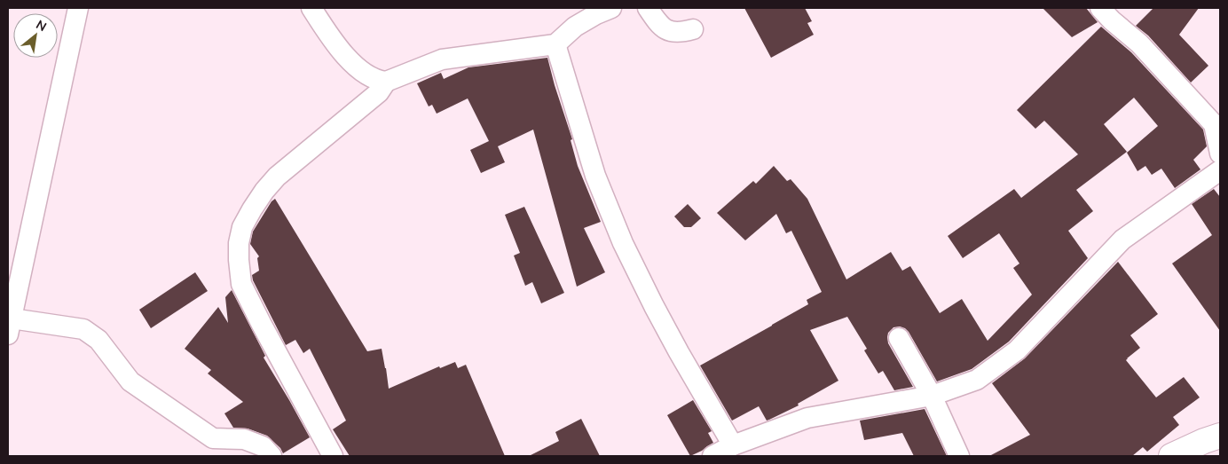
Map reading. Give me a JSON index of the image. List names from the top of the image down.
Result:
{
  "north": "top right"
}
